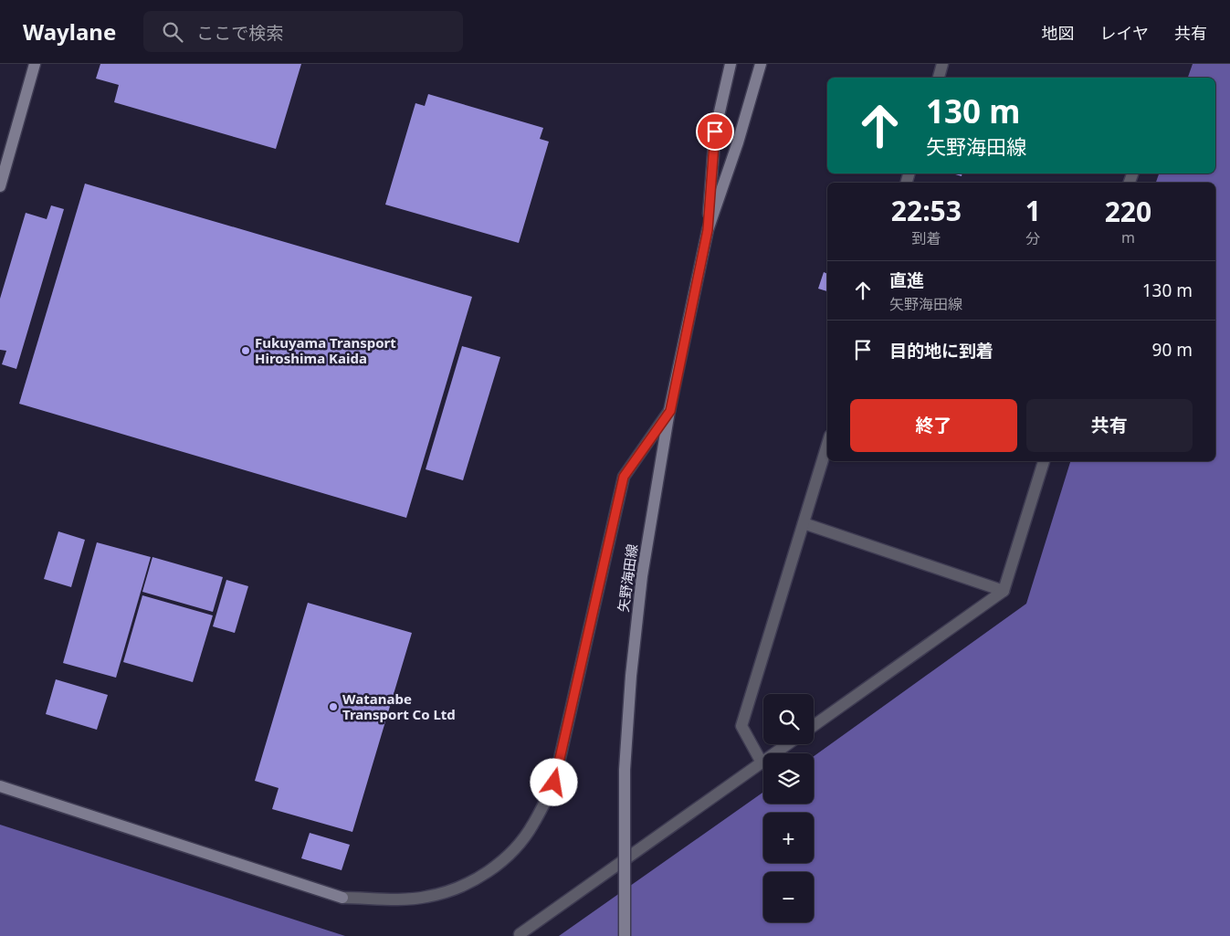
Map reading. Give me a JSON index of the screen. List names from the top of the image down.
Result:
{
  "streets": {
    "main road": ["矢野海田線"]
  },
  "places": ["Fukuyama Transport Hiroshima Kaida", "Watanabe Transport Co Ltd"],
  "page": {
    "header": "Waylane",
    "search": "ここで検索",
    "nav": ["地図", "レイヤ", "共有"],
    "turn": ["130 m", "矢野海田線"],
    "eta": [
      "22:53",
      "到着",
      "1",
      "分",
      "220",
      "m"
    ],
    "list": [
      {
        "name": "直進",
        "note": "矢野海田線",
        "value": "130 m"
      },
      {
        "name": "目的地に到着",
        "value": "90 m"
      }
    ],
    "buttons": ["終了", "共有"],
    "map_buttons": ["+", "−"]
  }
}
